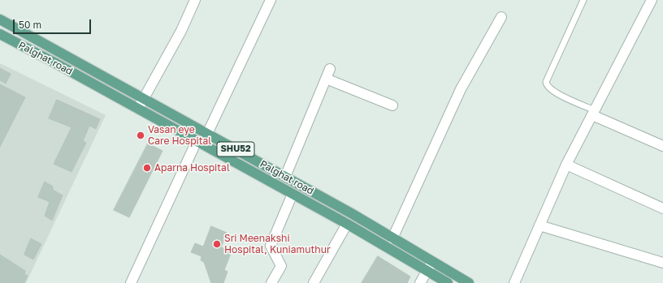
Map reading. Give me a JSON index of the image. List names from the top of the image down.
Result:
{
  "streets": {
    "main road": ["Palghat road", "SHU52"]
  },
  "places": ["Vasan eye Care Hospital", "Aparna Hospital", "Sri Meenakshi Hospital, Kuniamuthur"],
  "scale_bar": "50 m"
}
